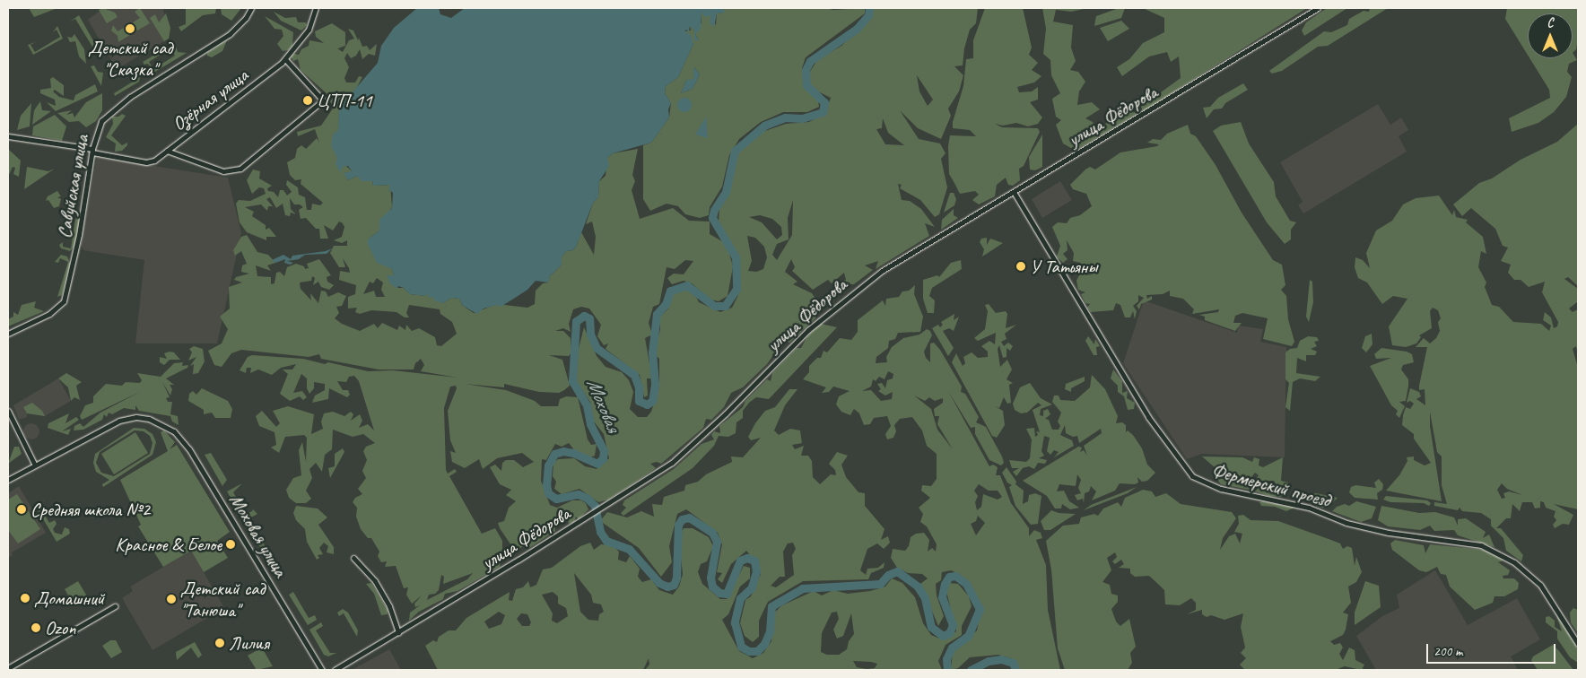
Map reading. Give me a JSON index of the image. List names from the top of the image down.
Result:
{
  "streets": {
    "street": [
      "Озёрная улица",
      "улица Фёдорова",
      "Савуйская улица",
      "Фермерский проезд",
      "Моховая улица"
    ]
  },
  "crossings": [
    ["Озёрная улица", "Савуйская улица"],
    ["улица Фёдорова", "Фермерский проезд"]
  ],
  "water": ["Моховая"],
  "places": [
    "Детский сад \"Сказка\"",
    "ЦТП-11",
    "У Татьяны",
    "Средняя школа №2",
    "Красное & Белое",
    "Домашний",
    "Детский сад \"Танюша\"",
    "Ozon",
    "Лилия"
  ],
  "scale_bar": "200 m",
  "north": "top"
}
